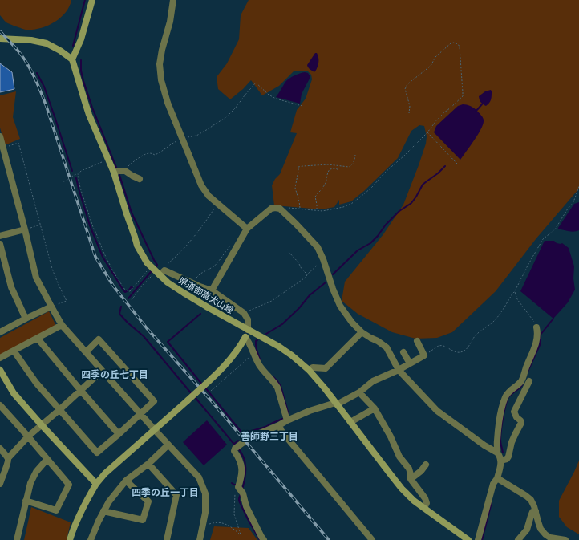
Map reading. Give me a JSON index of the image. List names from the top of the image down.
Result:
{
  "streets": {
    "main road": ["県道御嵩犬山線"]
  },
  "districts": ["四季の丘七丁目", "善師野三丁目", "四季の丘一丁目"]
}
